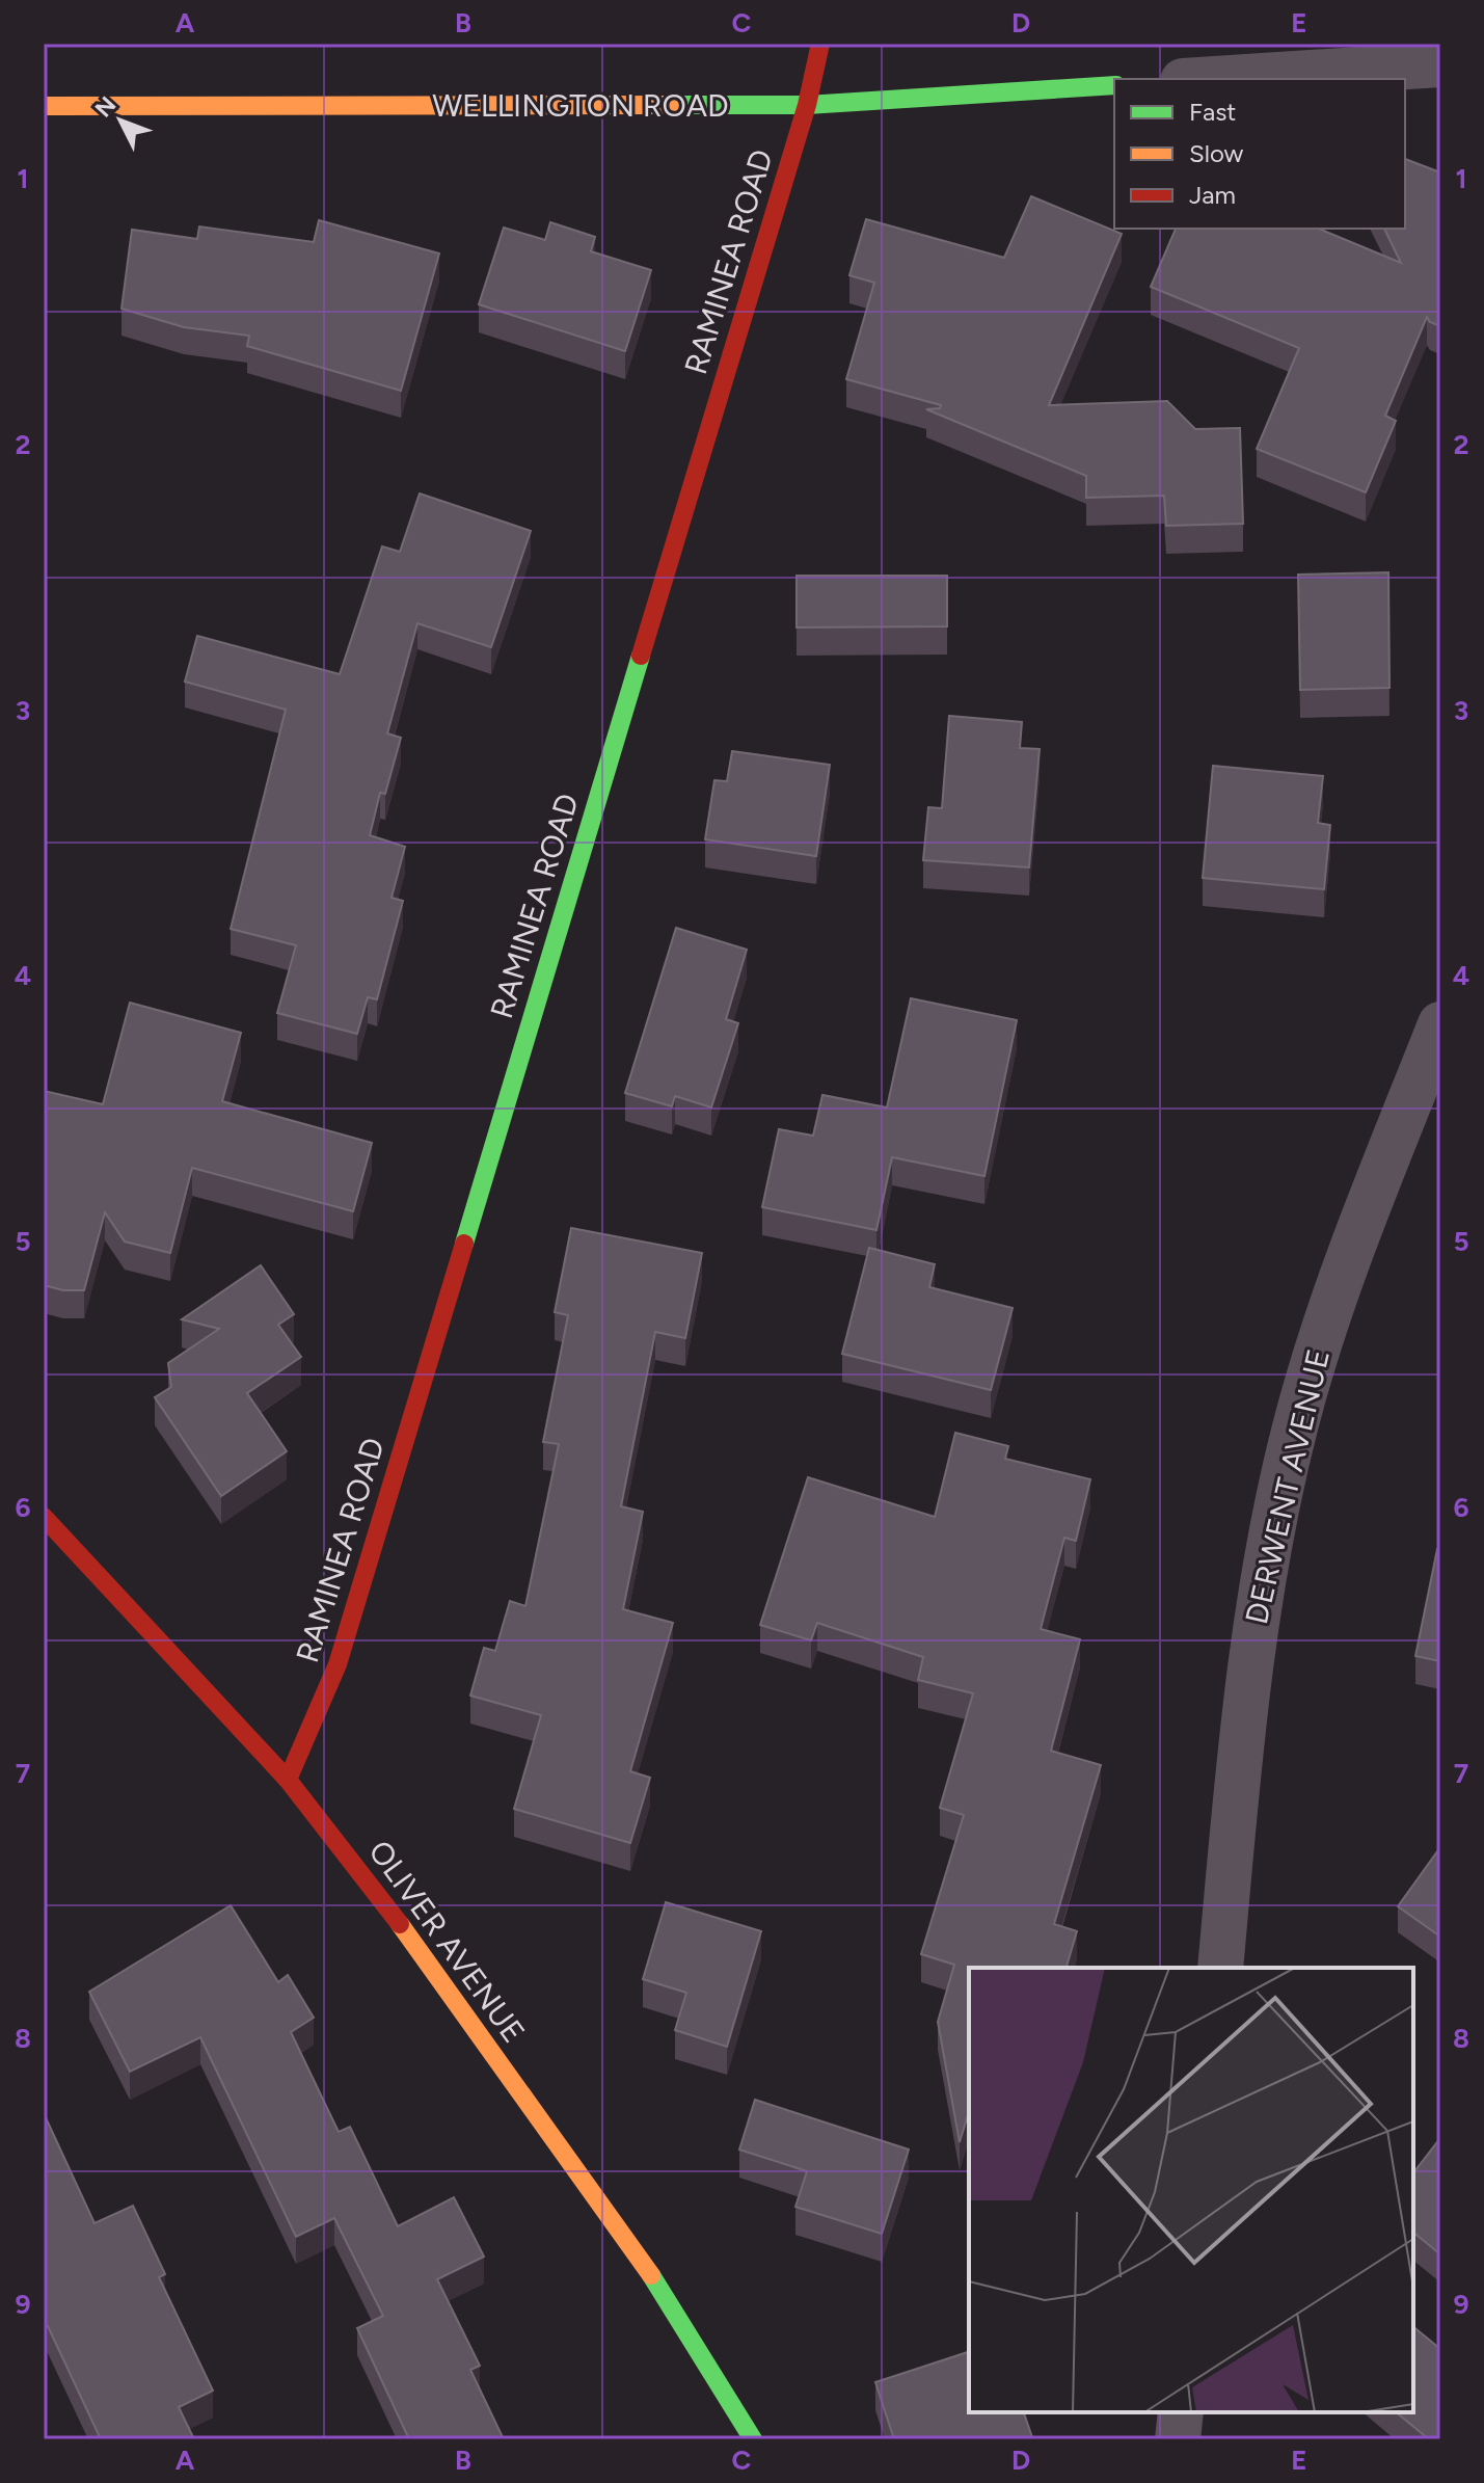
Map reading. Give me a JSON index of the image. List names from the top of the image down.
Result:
{
  "streets": {
    "street": [
      "WELLINGTON ROAD",
      "RAMINEA ROAD",
      "DERWENT AVENUE",
      "OLIVER AVENUE"
    ]
  },
  "crossings": [
    ["WELLINGTON ROAD", "RAMINEA ROAD"],
    ["RAMINEA ROAD", "OLIVER AVENUE"]
  ],
  "legend": ["Fast", "Slow", "Jam"],
  "north": "top left",
  "grid": {
    "columns": [
      "A",
      "B",
      "C",
      "D",
      "E"
    ],
    "rows": [
      "1",
      "2",
      "3",
      "4",
      "5",
      "6",
      "7",
      "8",
      "9"
    ]
  }
}
